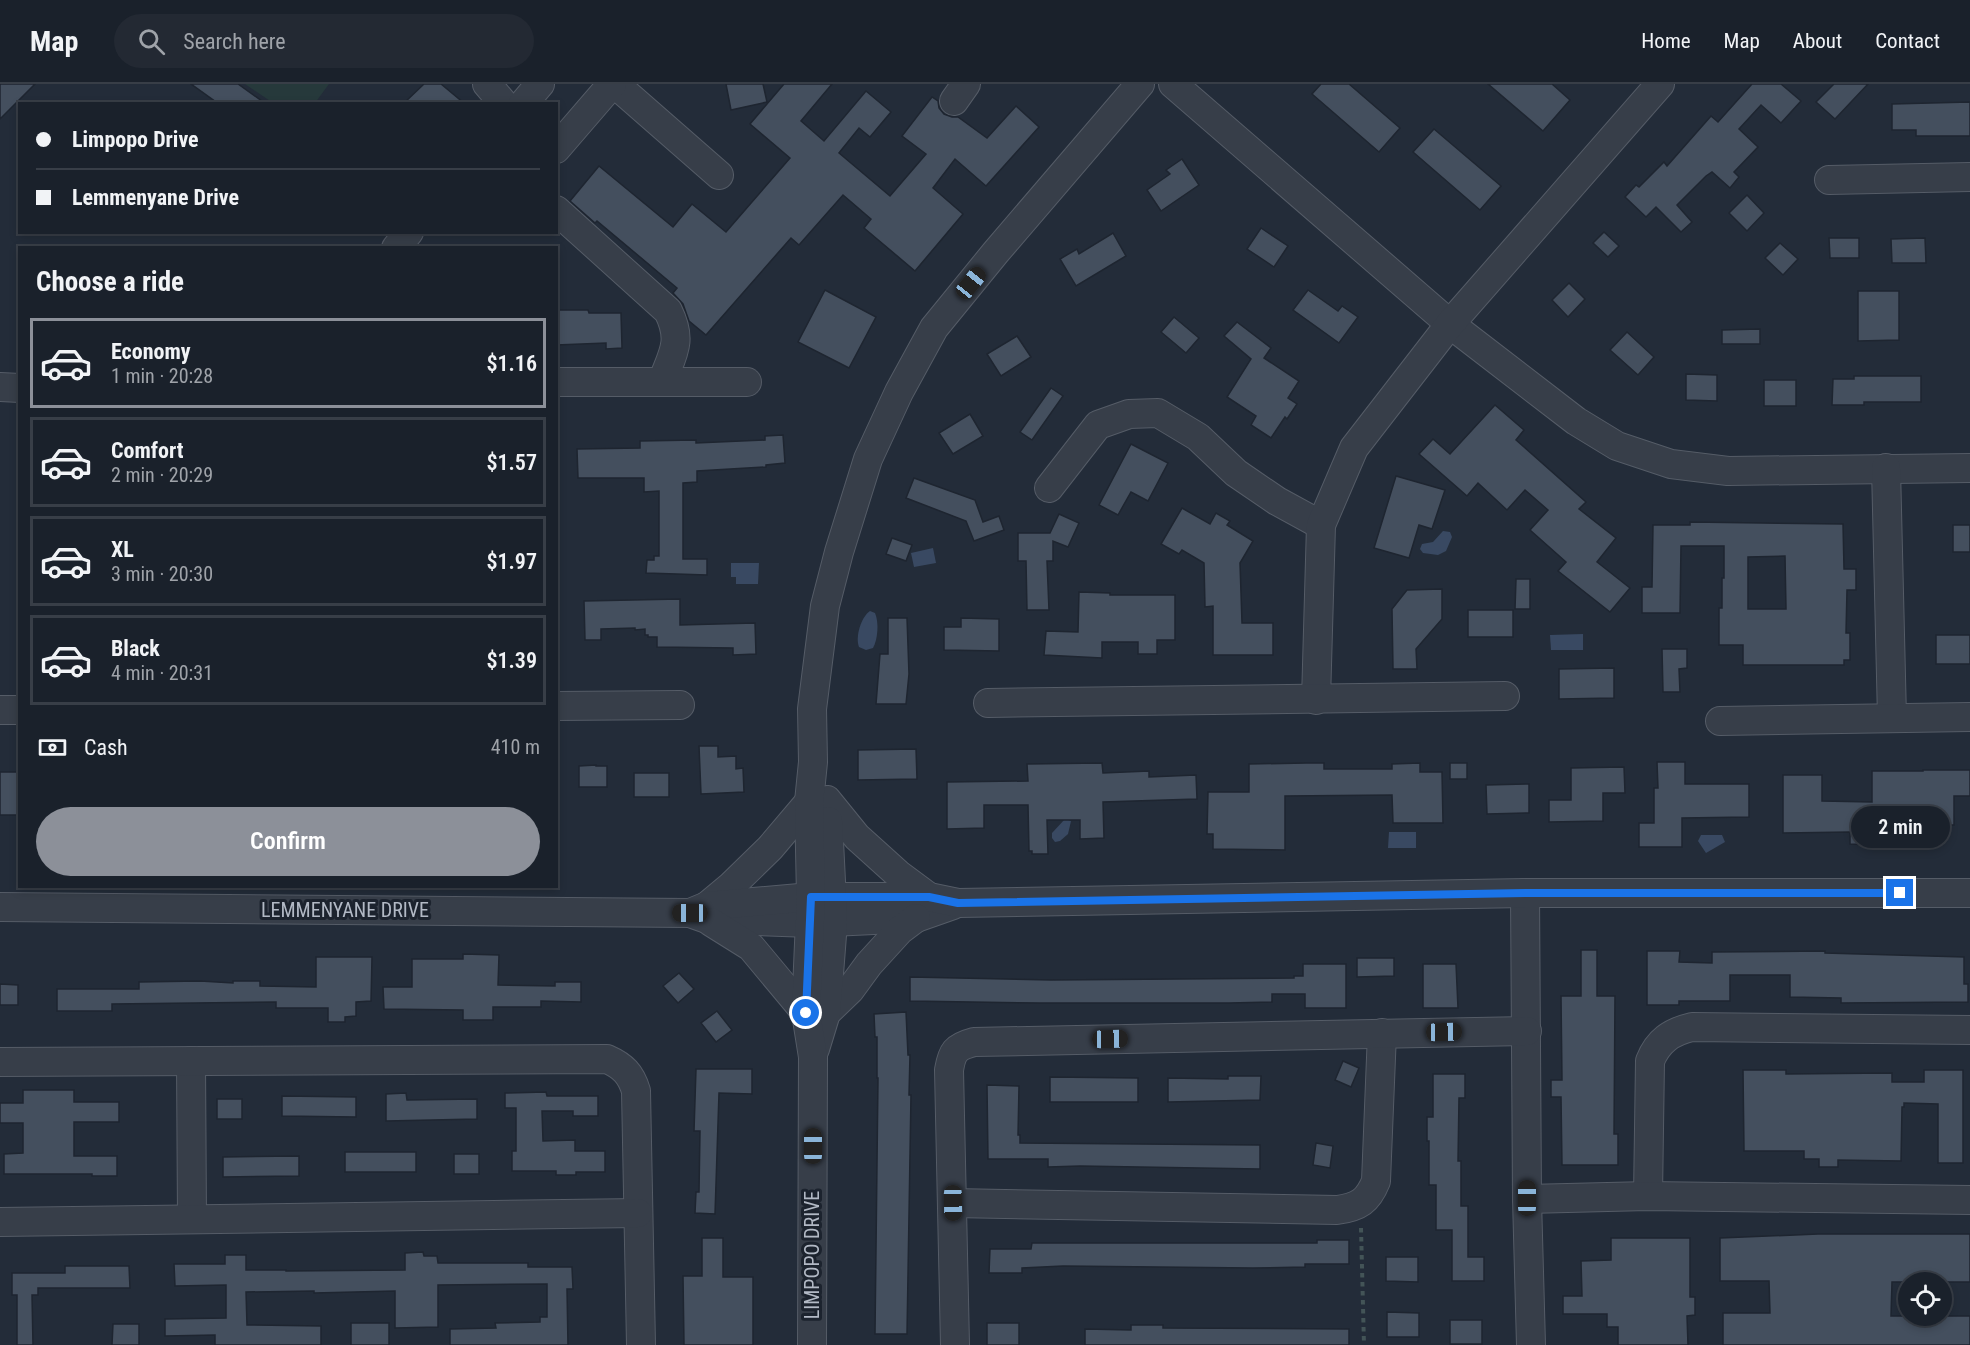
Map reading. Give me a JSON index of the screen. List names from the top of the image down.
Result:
{
  "streets": {
    "street": ["LEMMENYANE DRIVE", "LIMPOPO DRIVE"]
  },
  "crossings": [
    ["LEMMENYANE DRIVE", "LIMPOPO DRIVE"]
  ],
  "page": {
    "header": "Map",
    "search": "Search here",
    "nav": [
      "Home",
      "Map",
      "About",
      "Contact"
    ],
    "banner": ["Limpopo Drive", "Lemmenyane Drive"],
    "heading": "Choose a ride",
    "list": [
      {
        "name": "Economy",
        "note": "1 min · 20:28",
        "value": "$1.16"
      },
      {
        "name": "Comfort",
        "note": "2 min · 20:29",
        "value": "$1.57"
      },
      {
        "name": "XL",
        "note": "3 min · 20:30",
        "value": "$1.97"
      },
      {
        "name": "Black",
        "note": "4 min · 20:31",
        "value": "$1.39"
      }
    ],
    "pay": ["Cash", "410 m"],
    "buttons": "Confirm",
    "bubble": "2 min"
  }
}
